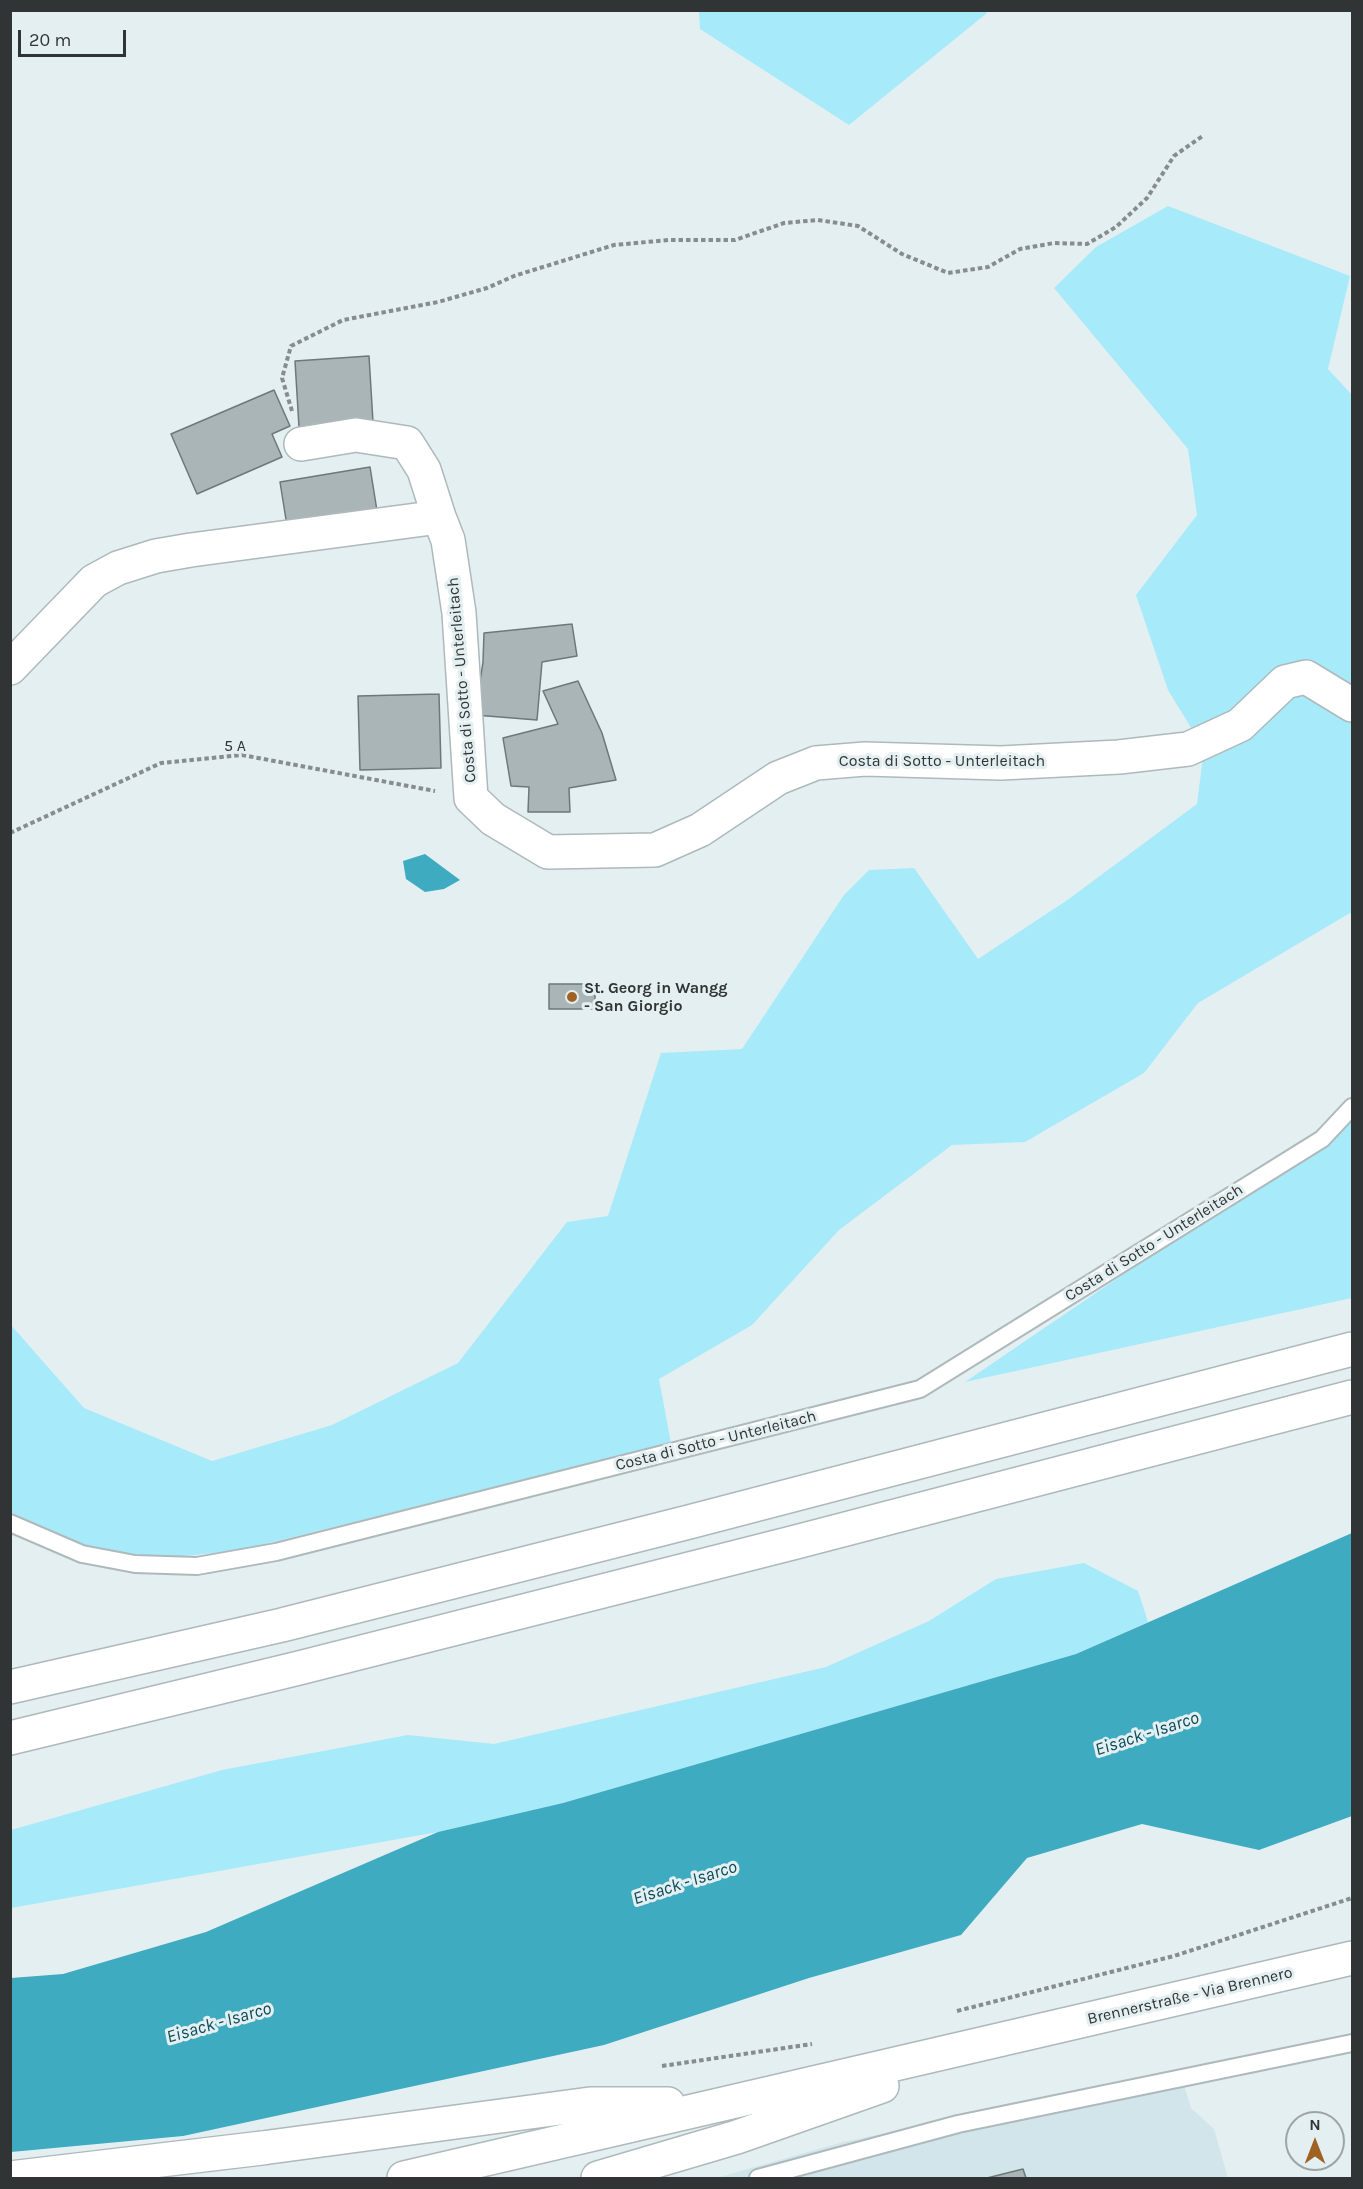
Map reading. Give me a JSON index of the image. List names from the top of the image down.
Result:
{
  "streets": {
    "main road": ["Costa di Sotto - Unterleitach", "Brennerstraße - Via Brennero"],
    "path": ["5 A"]
  },
  "crossings": [
    ["Costa di Sotto - Unterleitach", "5 A"]
  ],
  "water": ["Eisack - Isarco"],
  "places": ["St. Georg in Wangg - San Giorgio"],
  "scale_bar": "20 m",
  "north": "top"
}
